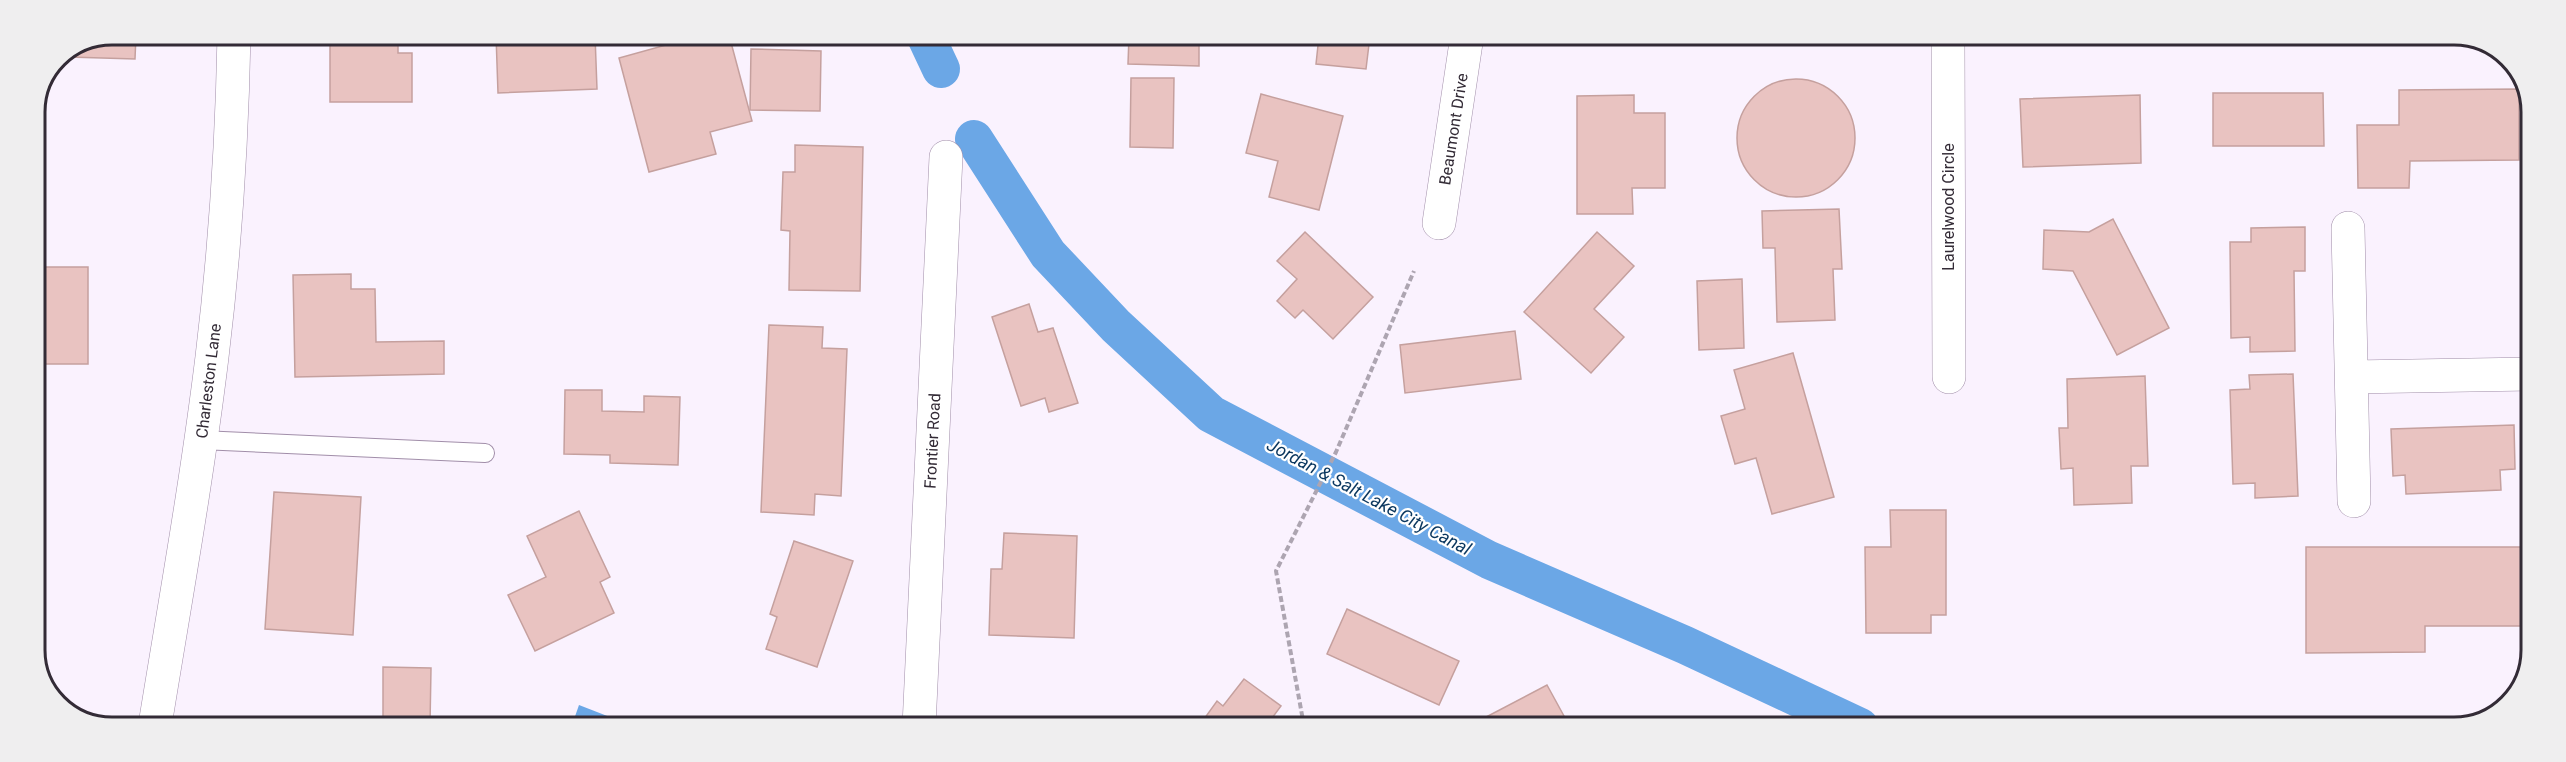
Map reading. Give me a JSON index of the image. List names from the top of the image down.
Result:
{
  "streets": {
    "street": [
      "Beaumont Drive",
      "Laurelwood Circle",
      "Charleston Lane",
      "Frontier Road"
    ]
  },
  "water": ["Jordan & Salt Lake City Canal"]
}
